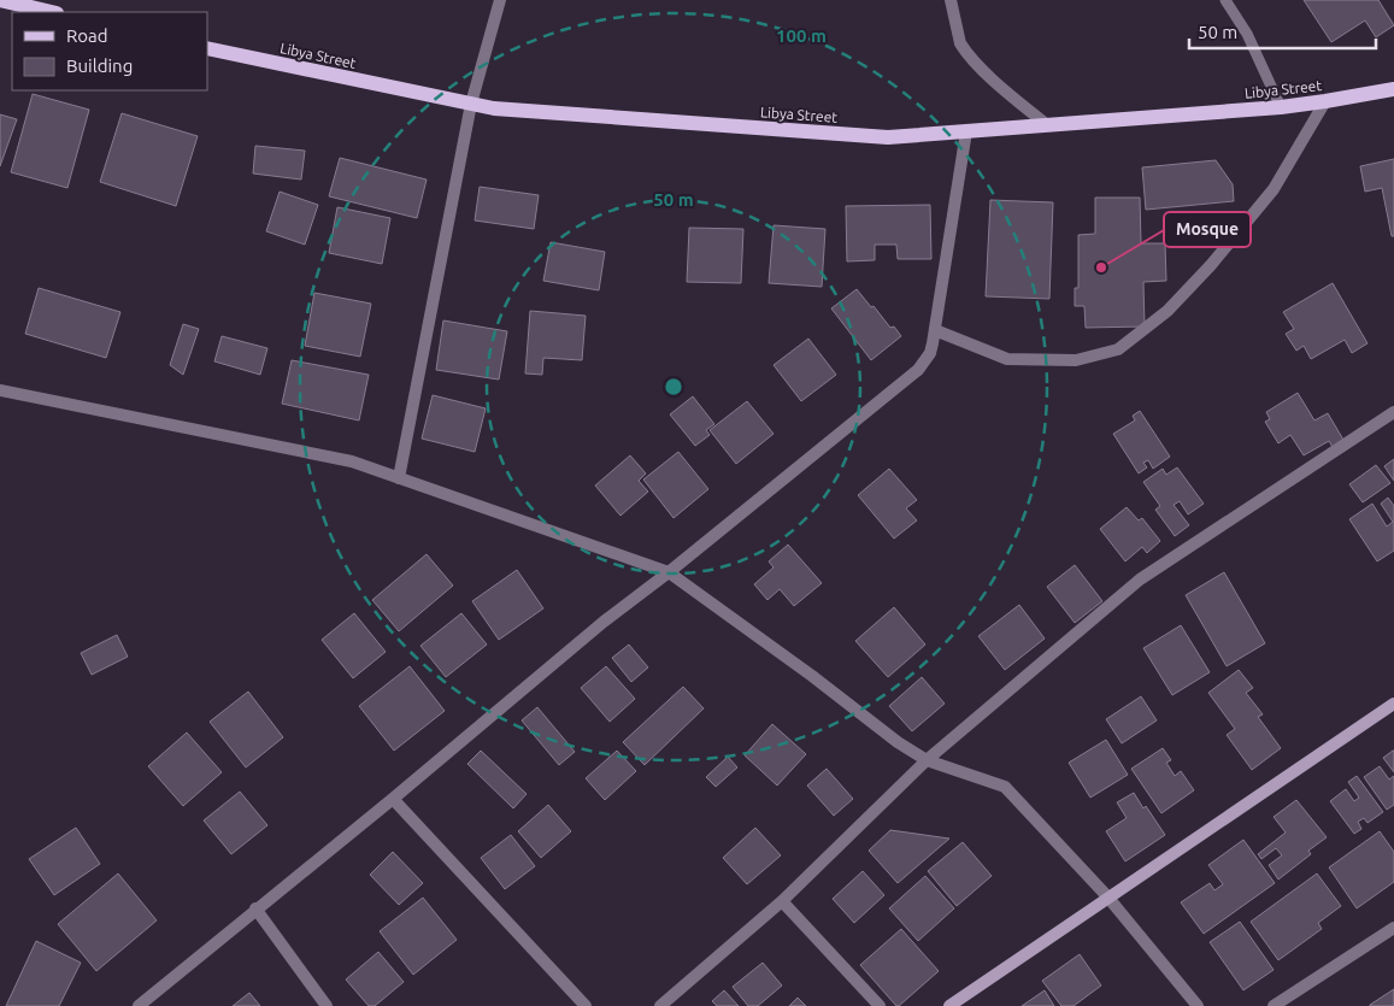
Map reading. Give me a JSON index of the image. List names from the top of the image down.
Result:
{
  "streets": {
    "main road": ["Libya Street"]
  },
  "places": ["Mosque"],
  "legend": ["Road", "Building"],
  "scale_bar": "50 m",
  "rings": ["100 m", "50 m"]
}
